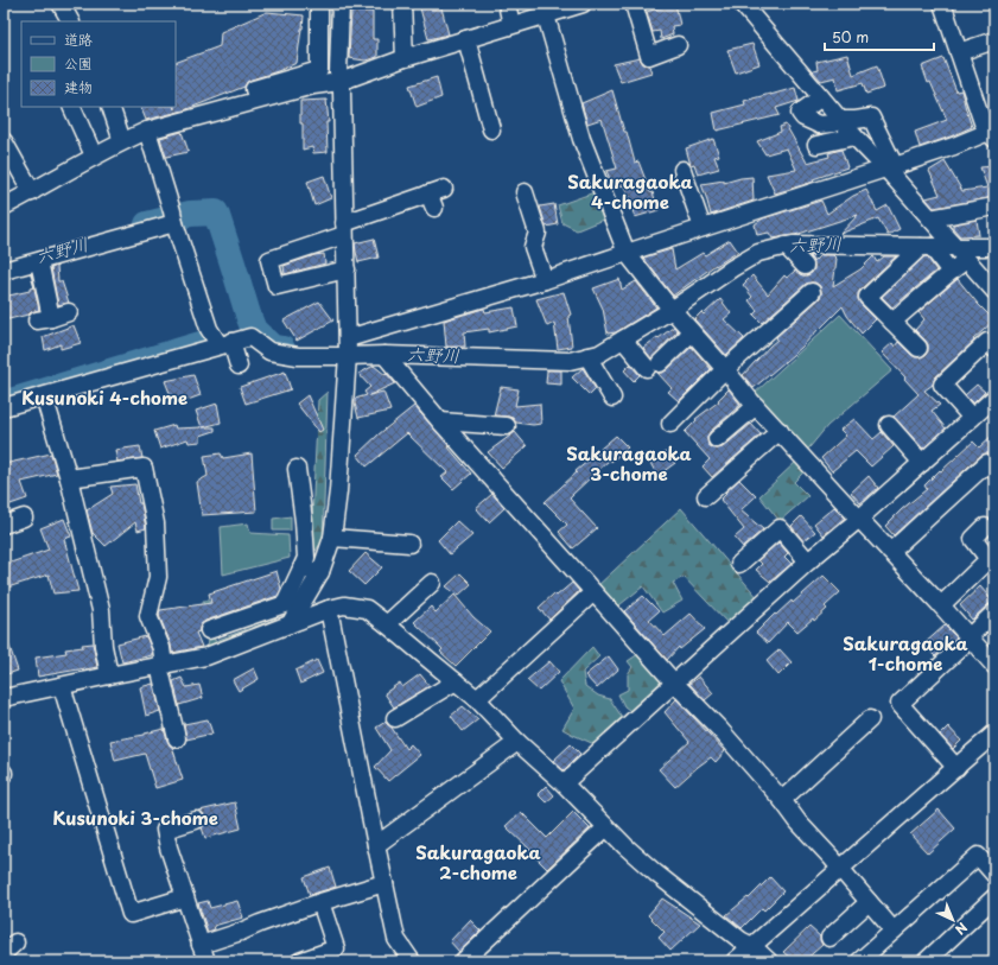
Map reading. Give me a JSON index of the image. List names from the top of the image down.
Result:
{
  "districts": [
    "Sakuragaoka 4-chome",
    "Kusunoki 4-chome",
    "Sakuragaoka 3-chome",
    "Sakuragaoka 1-chome",
    "Kusunoki 3-chome",
    "Sakuragaoka 2-chome"
  ],
  "water": ["六野川"],
  "legend": ["道路", "公園", "建物"],
  "scale_bar": "50 m",
  "north": "bottom right"
}
